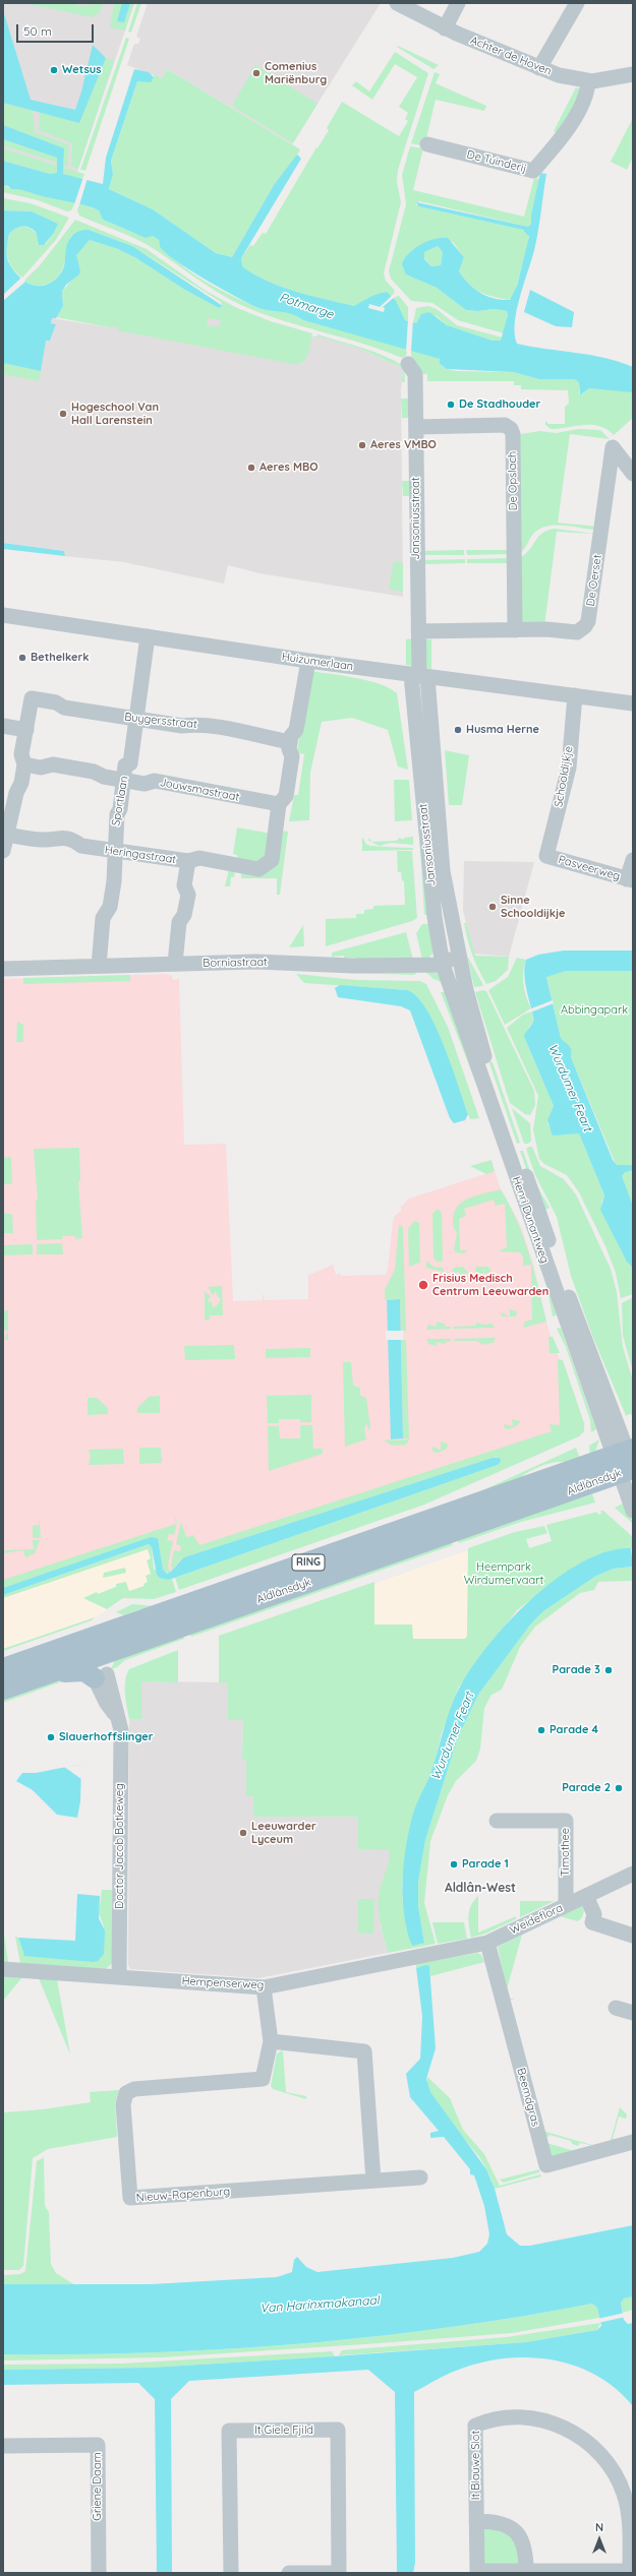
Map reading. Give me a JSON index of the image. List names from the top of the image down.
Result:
{
  "streets": {
    "main road": ["Aldlânsdyk", "RING"],
    "street": [
      "Achter de Hoven",
      "De Tuinderij",
      "De Opslach",
      "Jansoniusstraat",
      "De Oerset",
      "Huizumerlaan",
      "Buygersstraat",
      "Schooldijkje",
      "Jouwsmastraat",
      "Sportlaan",
      "Heringastraat",
      "Pasveerweg",
      "Borniastraat",
      "Henri Dunantweg",
      "Doctor Jacob Botkeweg",
      "Timothee",
      "Weideflora",
      "Hempenserweg",
      "Beemdgras",
      "Nieuw-Rapenburg",
      "It Giele Fjild",
      "It Blauwe Slot",
      "Griene Daam"
    ]
  },
  "crossings": [
    ["Achter de Hoven", "De Tuinderij"],
    ["De Opslach", "Jansoniusstraat"],
    ["De Opslach", "De Oerset"],
    ["Jansoniusstraat", "Huizumerlaan"],
    ["Jansoniusstraat", "Borniastraat"],
    ["Jansoniusstraat", "Henri Dunantweg"],
    ["Huizumerlaan", "Schooldijkje"],
    ["Huizumerlaan", "Sportlaan"],
    ["Buygersstraat", "Sportlaan"],
    ["Schooldijkje", "Pasveerweg"],
    ["Jouwsmastraat", "Sportlaan"],
    ["Jouwsmastraat", "Heringastraat"],
    ["Sportlaan", "Heringastraat"],
    ["Sportlaan", "Borniastraat"],
    ["Borniastraat", "Henri Dunantweg"],
    ["Henri Dunantweg", "Aldlânsdyk"],
    ["Doctor Jacob Botkeweg", "Hempenserweg"],
    ["Timothee", "Weideflora"],
    ["Weideflora", "Hempenserweg"],
    ["Weideflora", "Beemdgras"],
    ["Hempenserweg", "Beemdgras"],
    ["Hempenserweg", "Nieuw-Rapenburg"]
  ],
  "districts": ["Aldlân-West"],
  "water": ["Potmarge", "Wurdumer Feart", "Van Harinxmakanaal"],
  "parks": ["Abbingapark", "Heempark Wirdumervaart"],
  "places": [
    "Wetsus",
    "Comenius Mariënburg",
    "De Stadhouder",
    "Hogeschool Van Hall Larenstein",
    "Aeres VMBO",
    "Aeres MBO",
    "Bethelkerk",
    "Husma Herne",
    "Sinne Schooldijkje",
    "Frisius Medisch Centrum Leeuwarden",
    "Parade 3",
    "Parade 4",
    "Slauerhoffslinger",
    "Parade 2",
    "Leeuwarder Lyceum",
    "Parade 1"
  ],
  "scale_bar": "50 m",
  "north": "top"
}
